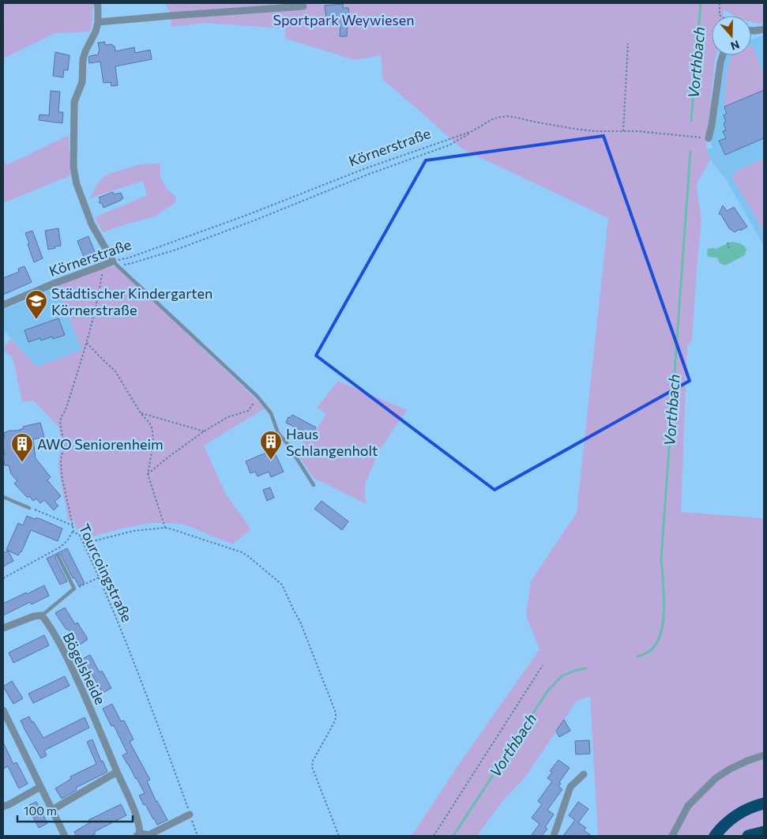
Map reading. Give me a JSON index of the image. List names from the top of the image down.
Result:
{
  "streets": {
    "street": ["Körnerstraße", "Bögelsheide"],
    "path": ["Tourcoingstraße"]
  },
  "crossings": [
    ["Körnerstraße", "Tourcoingstraße"],
    ["Tourcoingstraße", "Bögelsheide"]
  ],
  "water": ["Vorthbach"],
  "parks": ["Sportpark Weywiesen"],
  "places": {
    "school or university": ["Städtischer Kindergarten Körnerstraße"],
    "building": ["Haus Schlangenholt", "AWO Seniorenheim"]
  },
  "scale_bar": "100 m",
  "north": "bottom"
}
